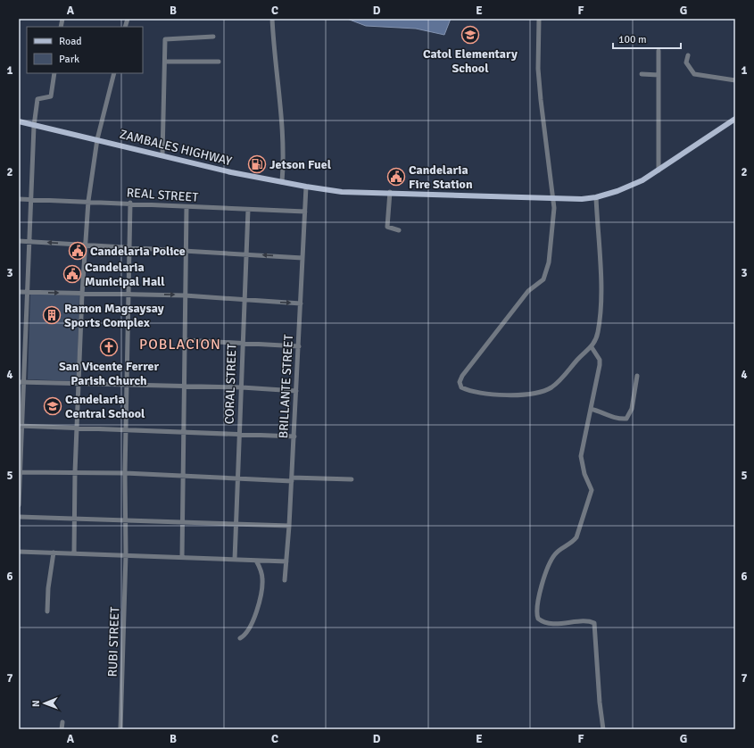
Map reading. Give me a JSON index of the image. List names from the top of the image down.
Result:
{
  "streets": {
    "main road": ["ZAMBALES HIGHWAY"],
    "street": [
      "REAL STREET",
      "CORAL STREET",
      "BRILLANTE STREET",
      "RUBI STREET"
    ]
  },
  "crossings": [
    ["ZAMBALES HIGHWAY", "BRILLANTE STREET"],
    ["REAL STREET", "CORAL STREET"],
    ["REAL STREET", "BRILLANTE STREET"],
    ["REAL STREET", "RUBI STREET"]
  ],
  "districts": ["POBLACION"],
  "places": {
    "school or university": ["Catol Elementary School", "Candelaria Central School"],
    "fuel station": ["Jetson Fuel"],
    "public building": ["Candelaria Fire Station", "Candelaria Police", "Candelaria Municipal Hall"],
    "building": ["Ramon Magsaysay Sports Complex"],
    "church": ["San Vicente Ferrer Parish Church"]
  },
  "legend": ["Road", "Park"],
  "scale_bar": "100 m",
  "north": "left",
  "grid": {
    "columns": [
      "A",
      "B",
      "C",
      "D",
      "E",
      "F",
      "G"
    ],
    "rows": [
      "1",
      "2",
      "3",
      "4",
      "5",
      "6",
      "7"
    ]
  }
}
